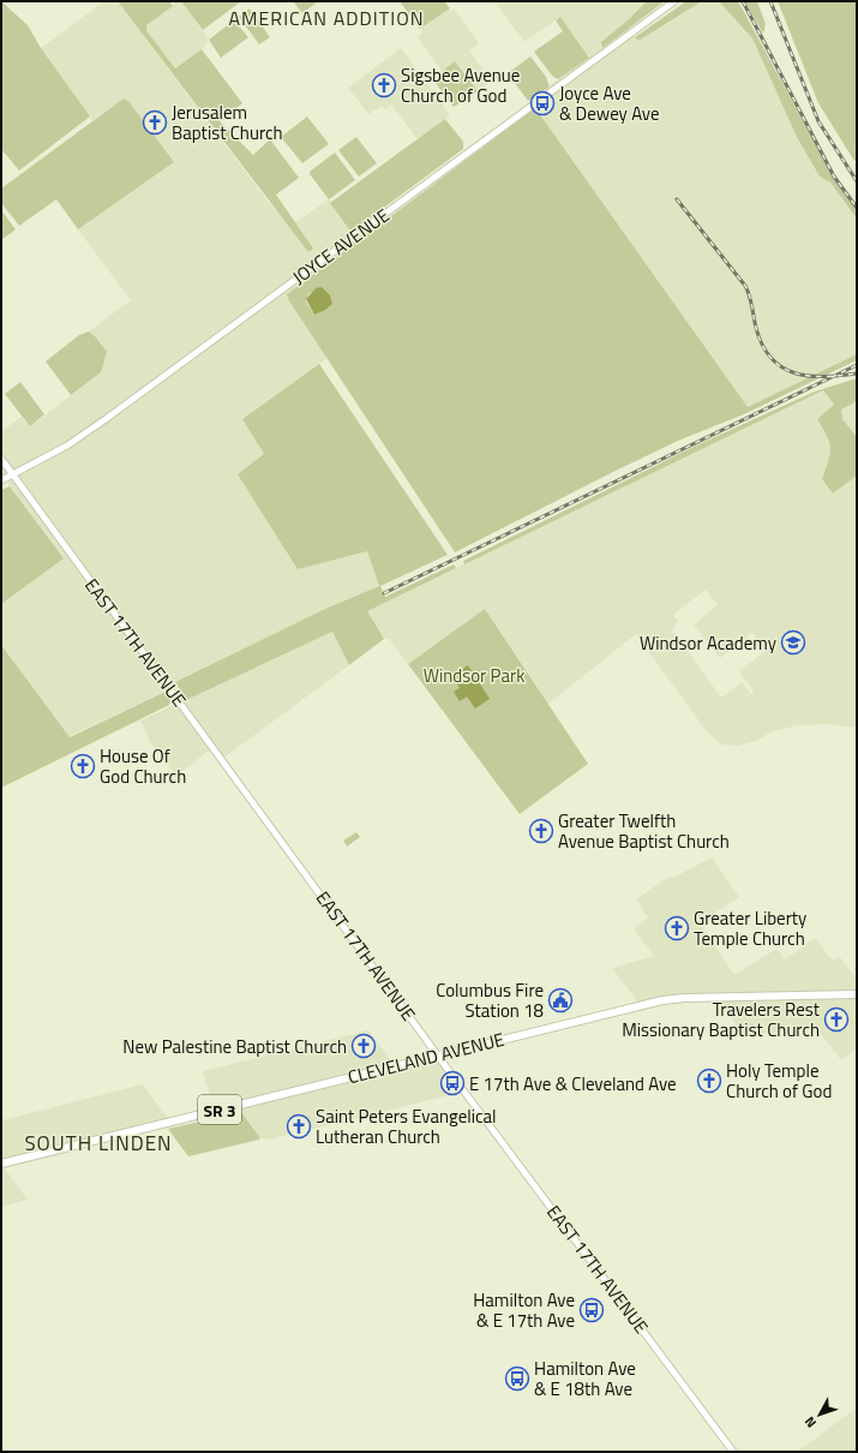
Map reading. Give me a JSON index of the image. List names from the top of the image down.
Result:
{
  "streets": {
    "main road": ["CLEVELAND AVENUE", "SR 3"],
    "street": ["JOYCE AVENUE", "EAST 17TH AVENUE"]
  },
  "crossings": [
    ["JOYCE AVENUE", "EAST 17TH AVENUE"],
    ["EAST 17TH AVENUE", "CLEVELAND AVENUE"]
  ],
  "districts": ["AMERICAN ADDITION", "SOUTH LINDEN"],
  "parks": ["Windsor Park"],
  "places": {
    "church": [
      "Sigsbee Avenue Church of God",
      "Jerusalem Baptist Church",
      "House Of God Church",
      "Greater Twelfth Avenue Baptist Church",
      "Greater Liberty Temple Church",
      "Travelers Rest Missionary Baptist Church",
      "New Palestine Baptist Church",
      "Holy Temple Church of God",
      "Saint Peters Evangelical Lutheran Church"
    ],
    "bus stop": [
      "Joyce Ave & Dewey Ave",
      "E 17th Ave & Cleveland Ave",
      "Hamilton Ave & E 17th Ave",
      "Hamilton Ave & E 18th Ave"
    ],
    "school or university": ["Windsor Academy"],
    "public building": ["Columbus Fire Station 18"]
  },
  "north": "bottom left"
}
